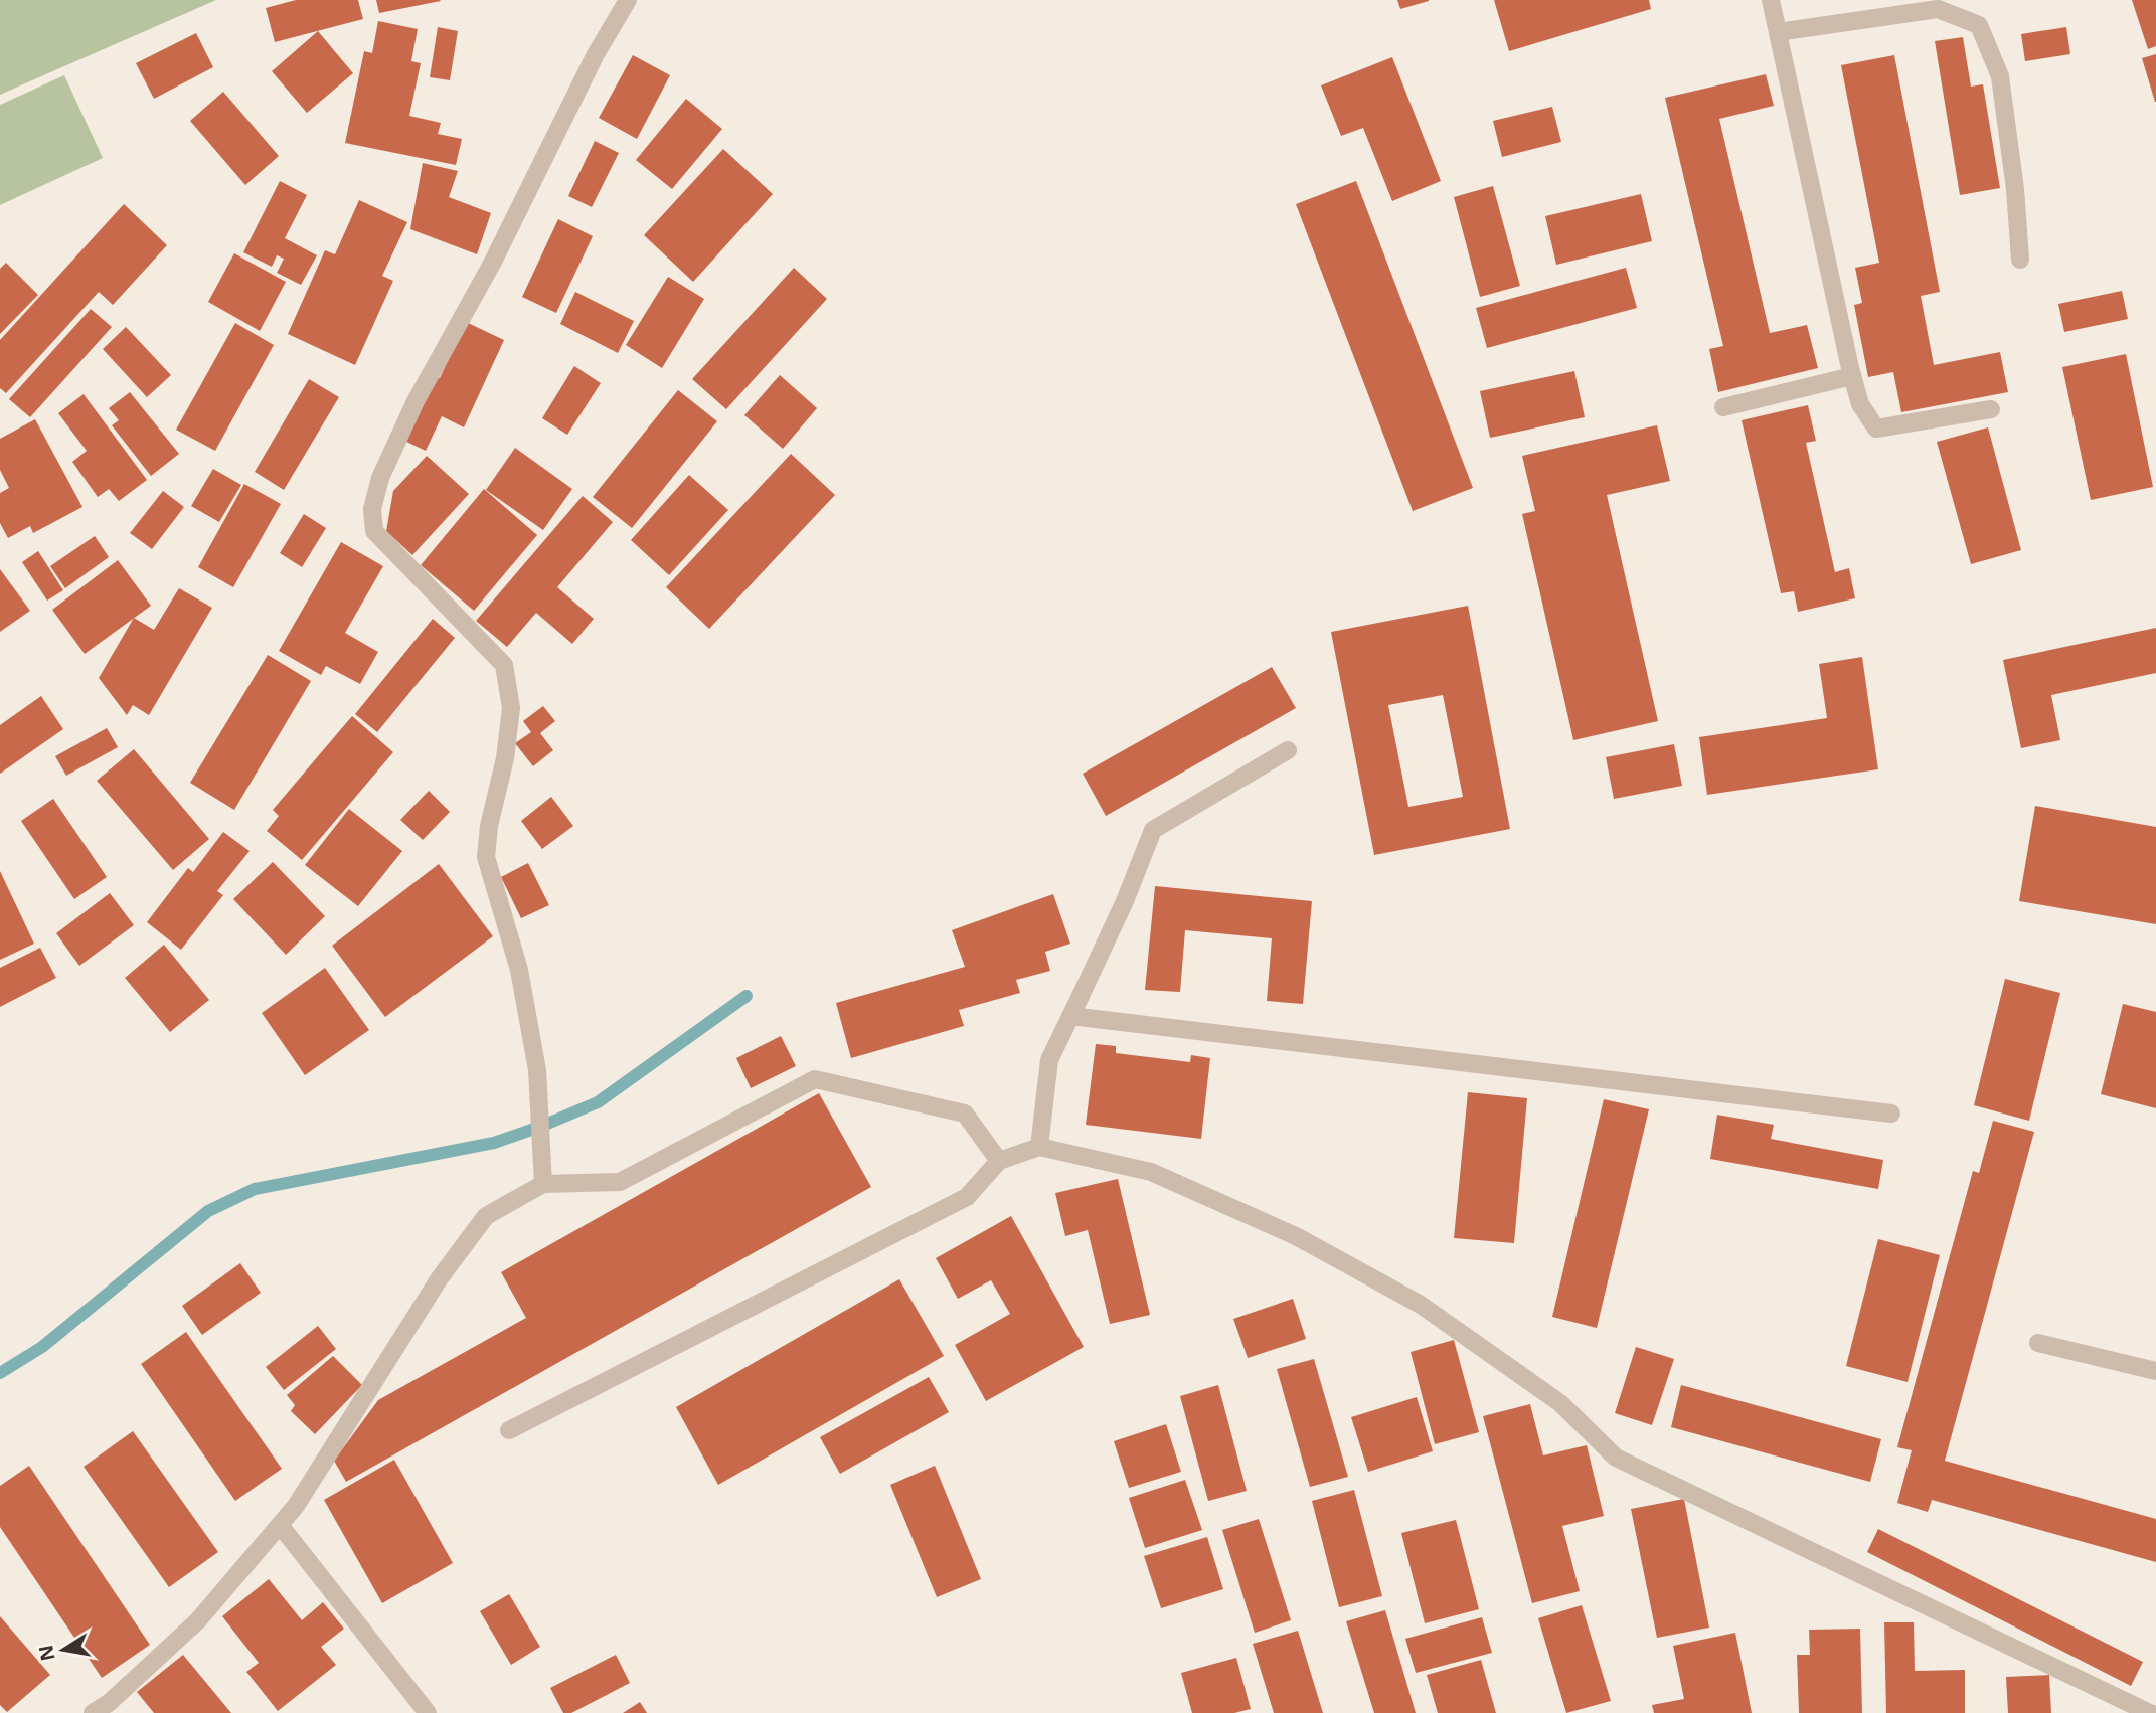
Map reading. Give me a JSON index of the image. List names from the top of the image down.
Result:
{
  "north": "left"
}
